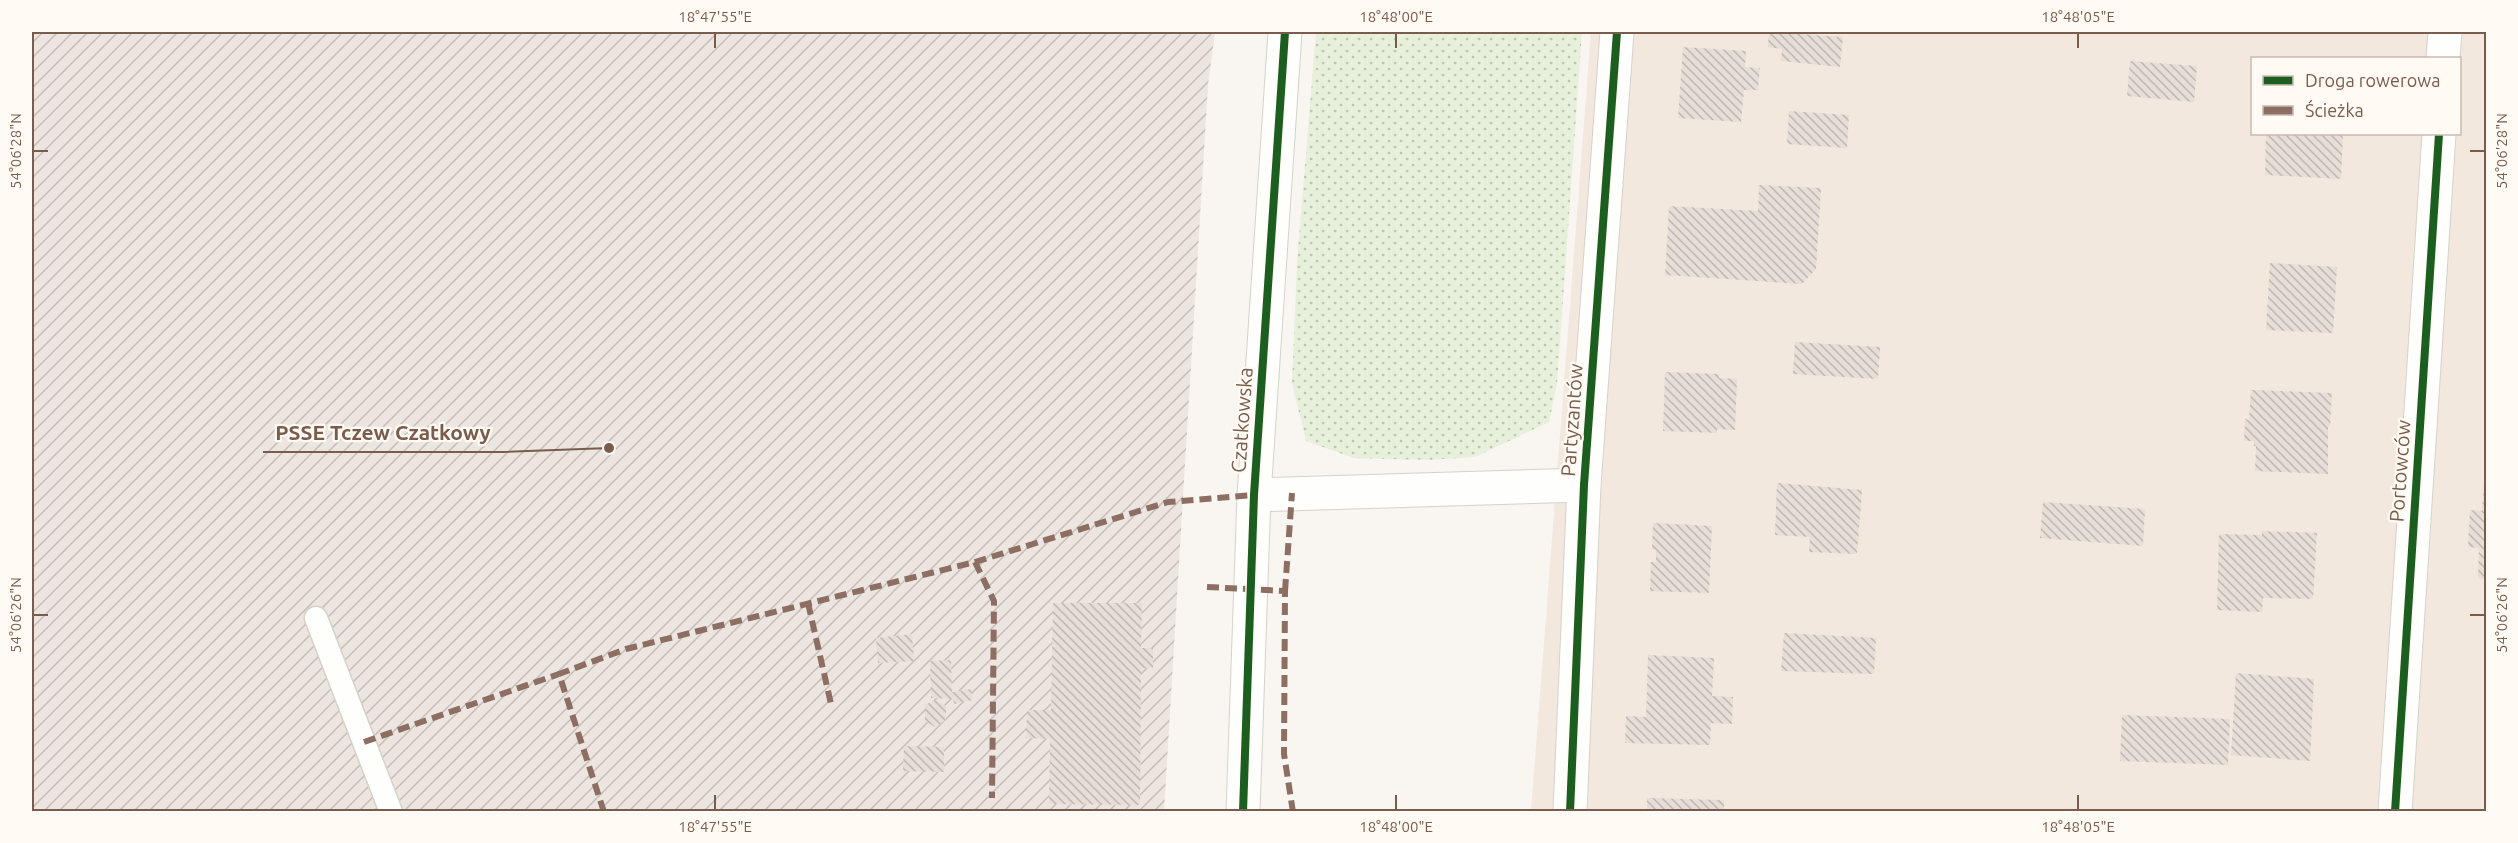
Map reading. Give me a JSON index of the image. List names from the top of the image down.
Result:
{
  "streets": {
    "street": ["Czatkowska", "Partyzantów", "Portowców"]
  },
  "crossings": [
    ["Czatkowska", "Partyzantów"]
  ],
  "places": ["PSSE Tczew Czatkowy"],
  "legend": ["Droga rowerowa", "Ścieżka"],
  "coordinates": [
    "18°47'55\"E",
    "18°48'00\"E",
    "18°48'05\"E",
    "54°06'28\"N",
    "54°06'26\"N"
  ]
}
